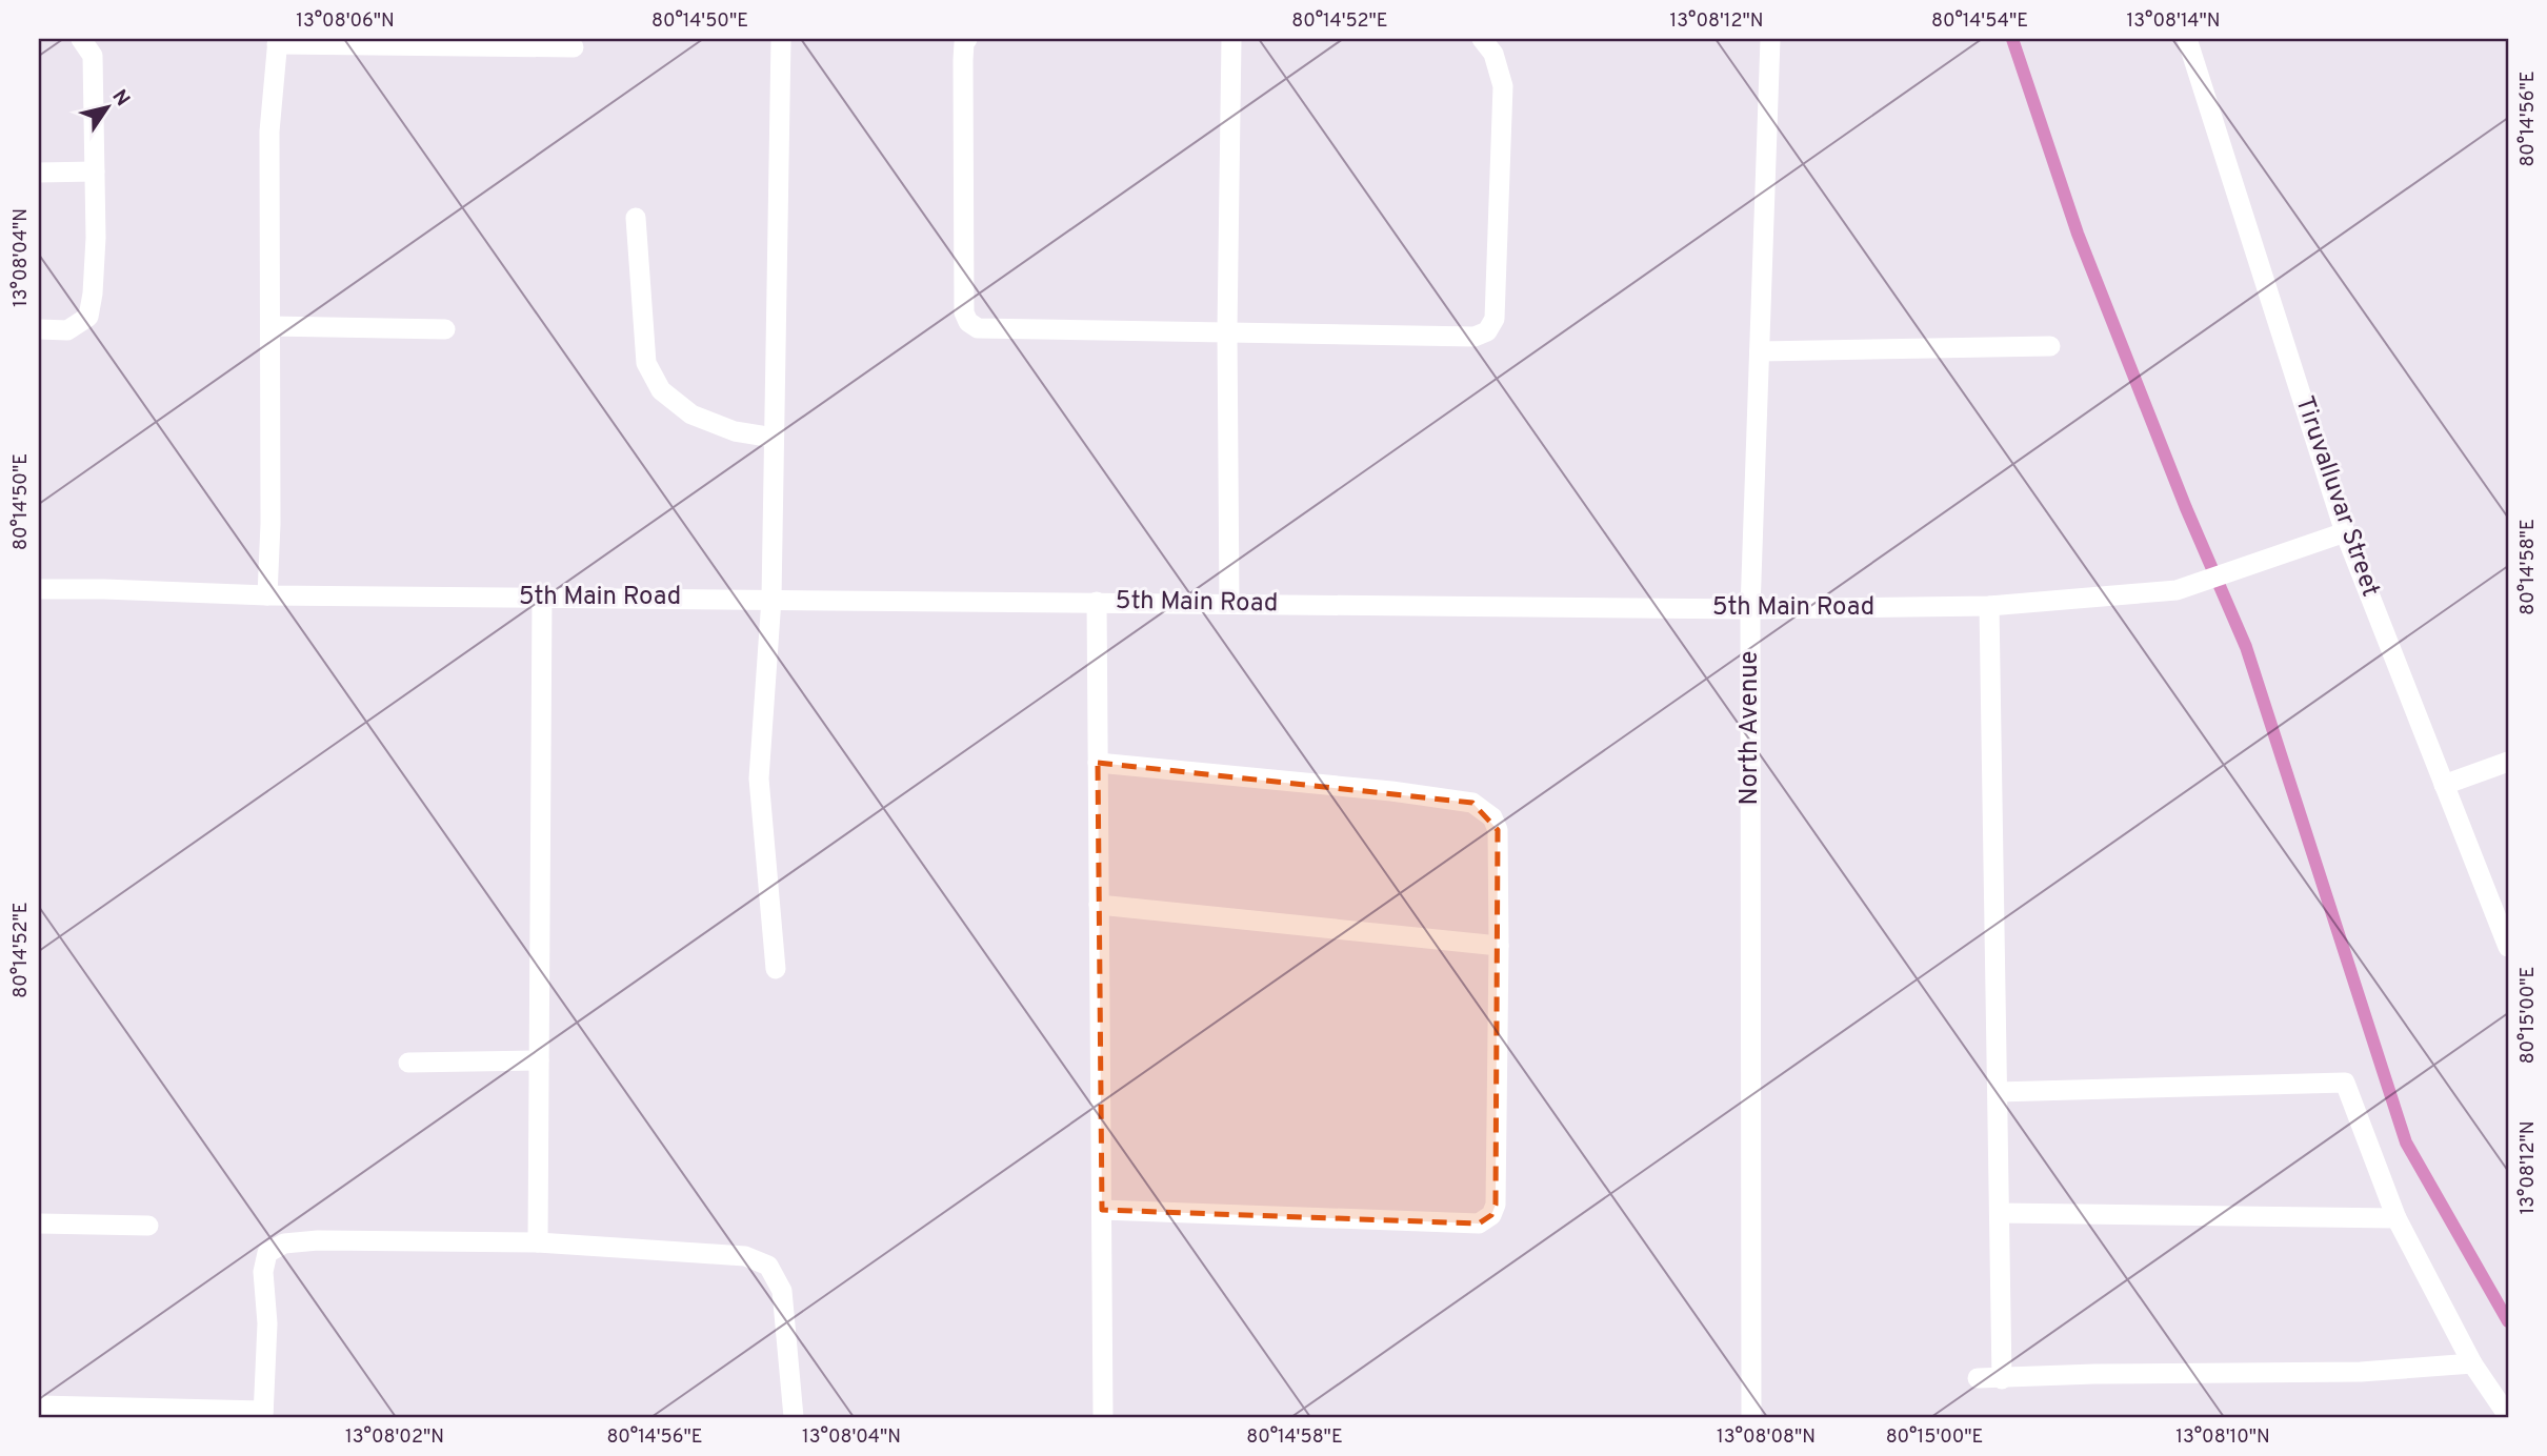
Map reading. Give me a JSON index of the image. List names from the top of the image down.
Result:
{
  "streets": {
    "street": ["Tiruvalluvar Street", "5th Main Road", "North Avenue"]
  },
  "crossings": [
    ["Tiruvalluvar Street", "5th Main Road"],
    ["5th Main Road", "North Avenue"]
  ],
  "north": "top right",
  "coordinates": [
    "13°08'06\"N",
    "80°14'50\"E",
    "80°14'52\"E",
    "13°08'12\"N",
    "80°14'54\"E",
    "13°08'14\"N",
    "80°14'56\"E",
    "13°08'04\"N",
    "80°14'58\"E",
    "80°15'00\"E",
    "13°08'02\"N",
    "13°08'08\"N",
    "13°08'10\"N"
  ]
}
